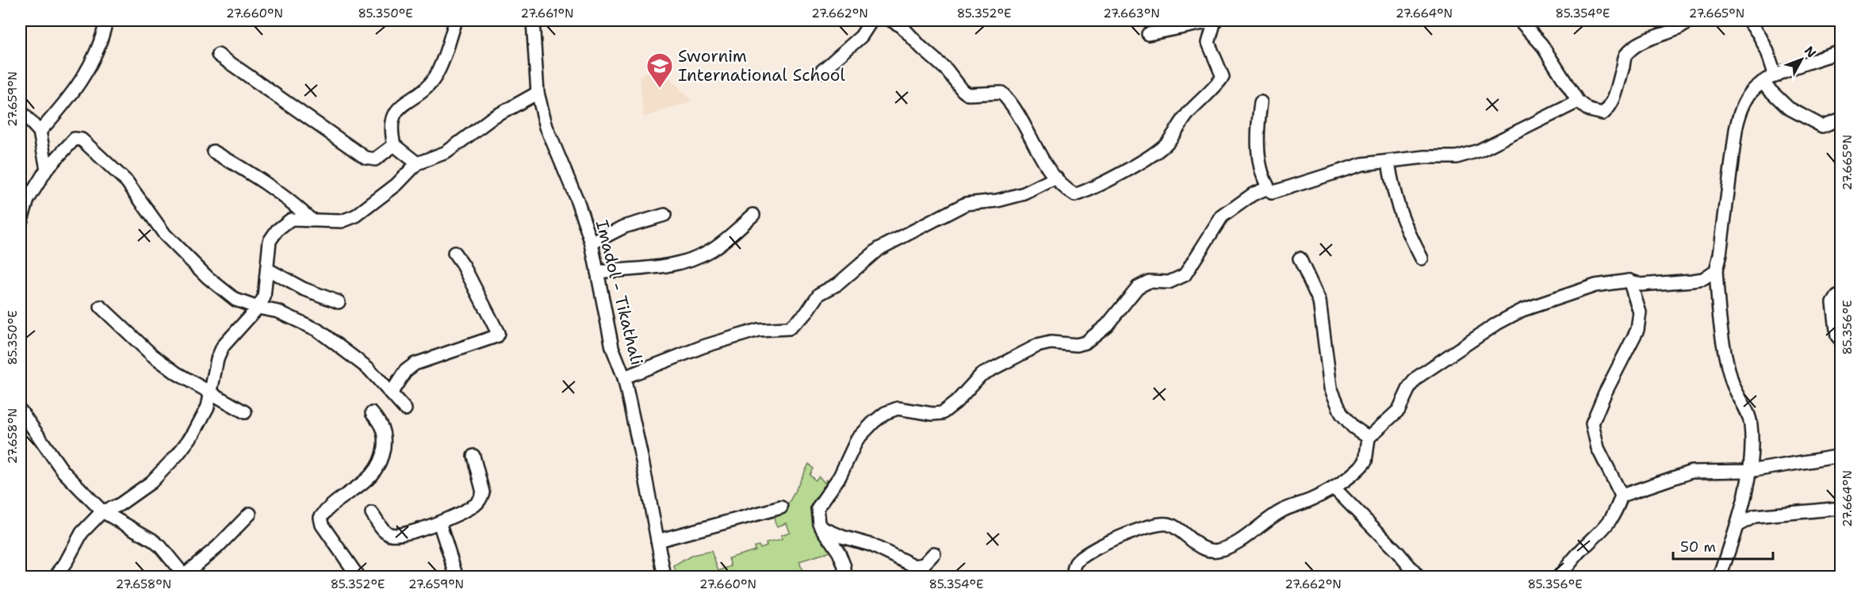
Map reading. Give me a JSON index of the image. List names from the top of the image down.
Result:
{
  "streets": {
    "street": ["Imadol - Tikathali"]
  },
  "places": {
    "school or university": ["Swornim International School"]
  },
  "scale_bar": "50 m",
  "north": "top right",
  "coordinates": [
    "27.660°N",
    "85.350°E",
    "27.661°N",
    "27.662°N",
    "85.352°E",
    "27.663°N",
    "27.664°N",
    "85.354°E",
    "27.665°N",
    "27.659°N",
    "85.356°E",
    "27.658°N"
  ]
}
